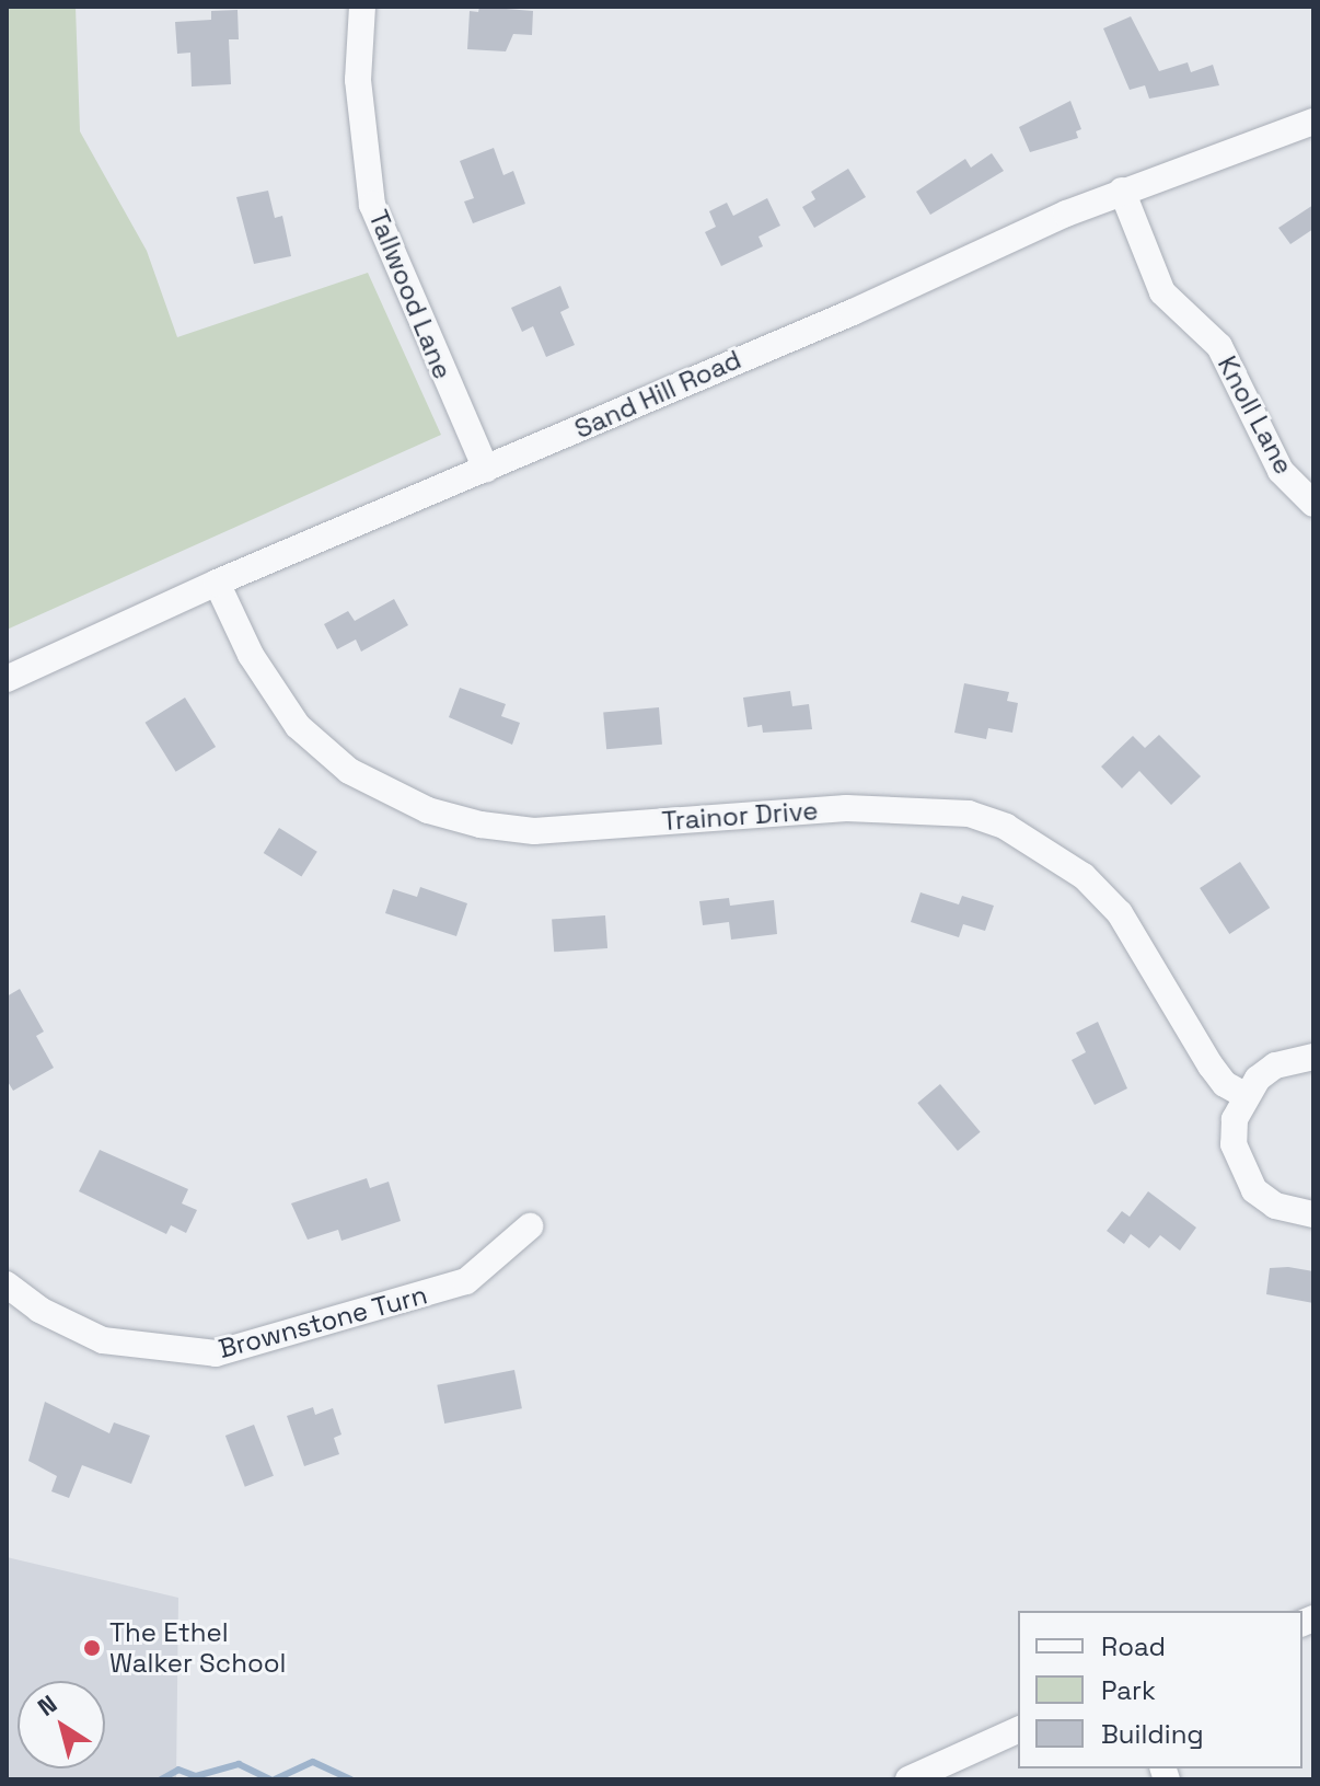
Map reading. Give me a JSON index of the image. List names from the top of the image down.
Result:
{
  "streets": {
    "street": [
      "Tallwood Lane",
      "Sand Hill Road",
      "Knoll Lane",
      "Trainor Drive",
      "Brownstone Turn"
    ]
  },
  "crossings": [
    ["Tallwood Lane", "Sand Hill Road"],
    ["Sand Hill Road", "Knoll Lane"],
    ["Sand Hill Road", "Trainor Drive"]
  ],
  "places": ["The Ethel Walker School"],
  "legend": ["Road", "Park", "Building"],
  "north": "top left"
}
